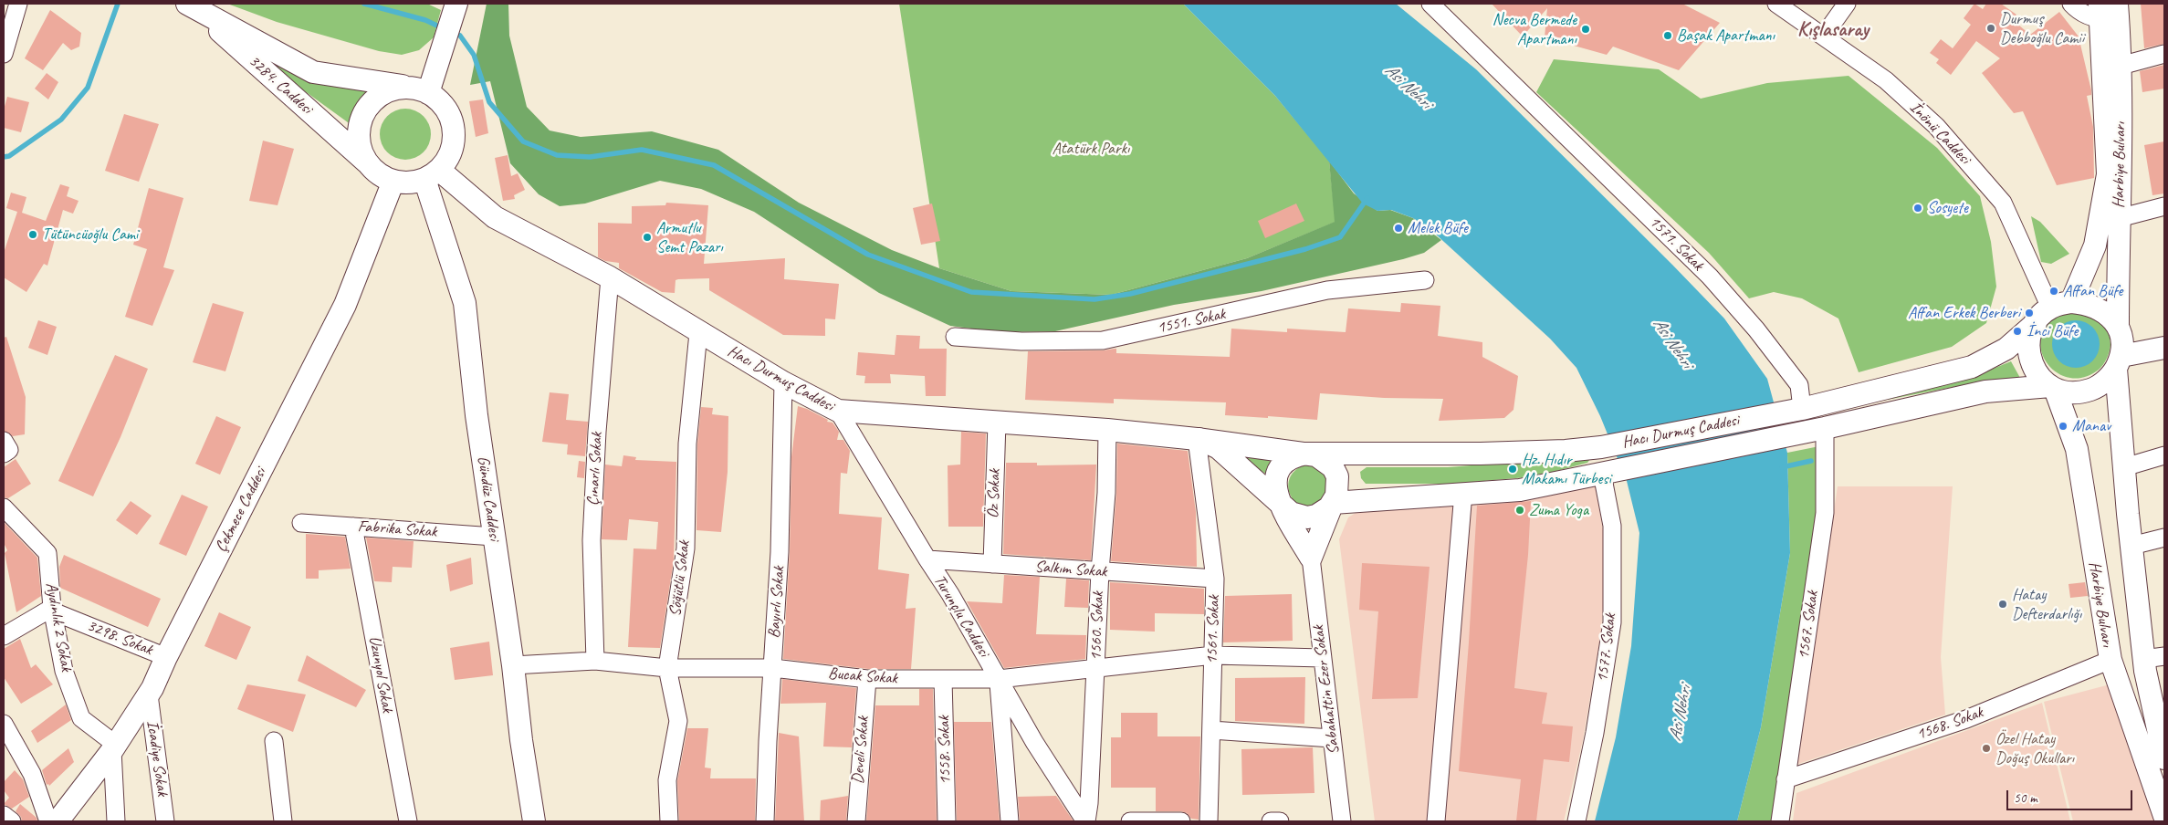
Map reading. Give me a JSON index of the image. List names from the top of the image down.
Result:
{
  "streets": {
    "main road": [
      "3284. Caddesi",
      "Harbiye Bulvarı",
      "Hacı Durmuş Caddesi",
      "Gündüz Caddesi",
      "Çekmece Caddesi",
      "Sabahattin Ezer Sokak"
    ],
    "street": [
      "İnönü Caddesi",
      "1571. Sokak",
      "1551. Sokak",
      "Çınarlı Sokak",
      "Öz Sokak",
      "Fabrika Sokak",
      "Salkım Sokak",
      "Söğütlü Sokak",
      "Bayırlı Sokak",
      "Turunçlu Caddesi",
      "1567. Sokak",
      "1560. Sokak",
      "Aydınlık 2 Sokak",
      "1561. Sokak",
      "3298. Sokak",
      "1577. Sokak",
      "Uzunyol Sokak",
      "Bucak Sokak",
      "1568. Sokak",
      "Develi Sokak",
      "1558. Sokak",
      "İcadiye Sokak"
    ]
  },
  "crossings": [
    ["3284. Caddesi", "Hacı Durmuş Caddesi"],
    ["3284. Caddesi", "Gündüz Caddesi"],
    ["3284. Caddesi", "Çekmece Caddesi"],
    ["İnönü Caddesi", "Harbiye Bulvarı"],
    ["İnönü Caddesi", "Hacı Durmuş Caddesi"],
    ["Harbiye Bulvarı", "Hacı Durmuş Caddesi"],
    ["Harbiye Bulvarı", "1568. Sokak"],
    ["1571. Sokak", "Hacı Durmuş Caddesi"],
    ["Hacı Durmuş Caddesi", "Çınarlı Sokak"],
    ["Hacı Durmuş Caddesi", "Öz Sokak"],
    ["Hacı Durmuş Caddesi", "Gündüz Caddesi"],
    ["Hacı Durmuş Caddesi", "Çekmece Caddesi"],
    ["Hacı Durmuş Caddesi", "Söğütlü Sokak"],
    ["Hacı Durmuş Caddesi", "Bayırlı Sokak"],
    ["Hacı Durmuş Caddesi", "Turunçlu Caddesi"],
    ["Hacı Durmuş Caddesi", "1567. Sokak"],
    ["Hacı Durmuş Caddesi", "1560. Sokak"],
    ["Hacı Durmuş Caddesi", "1561. Sokak"],
    ["Hacı Durmuş Caddesi", "1577. Sokak"],
    ["Hacı Durmuş Caddesi", "Sabahattin Ezer Sokak"],
    ["Çınarlı Sokak", "Bucak Sokak"],
    ["Öz Sokak", "Salkım Sokak"],
    ["Gündüz Caddesi", "Çekmece Caddesi"],
    ["Gündüz Caddesi", "Fabrika Sokak"],
    ["Gündüz Caddesi", "Bucak Sokak"],
    ["Çekmece Caddesi", "Aydınlık 2 Sokak"],
    ["Çekmece Caddesi", "3298. Sokak"],
    ["Çekmece Caddesi", "İcadiye Sokak"],
    ["Fabrika Sokak", "Uzunyol Sokak"],
    ["Salkım Sokak", "Turunçlu Caddesi"],
    ["Salkım Sokak", "1560. Sokak"],
    ["Salkım Sokak", "1561. Sokak"],
    ["Söğütlü Sokak", "Bucak Sokak"],
    ["Bayırlı Sokak", "Bucak Sokak"],
    ["Turunçlu Caddesi", "1560. Sokak"],
    ["Turunçlu Caddesi", "Bucak Sokak"],
    ["1567. Sokak", "1568. Sokak"],
    ["1560. Sokak", "Bucak Sokak"],
    ["Aydınlık 2 Sokak", "3298. Sokak"],
    ["1561. Sokak", "Bucak Sokak"],
    ["Bucak Sokak", "Sabahattin Ezer Sokak"],
    ["Bucak Sokak", "Develi Sokak"],
    ["Bucak Sokak", "1558. Sokak"]
  ],
  "districts": ["Kışlasaray"],
  "water": ["Asi Nehri"],
  "parks": ["Atatürk Parkı"],
  "places": [
    "Durmuş Debboğlu Camii",
    "Necva Bermede Apartmanı",
    "Başak Apartmanı",
    "Sosyete",
    "Melek Büfe",
    "Tütüncüoğlu Cami",
    "Armutlu Semt Pazarı",
    "Affan Büfe",
    "Affan Erkek Berberi",
    "İnci Büfe",
    "Manav",
    "Hz. Hıdır Makamı Türbesi",
    "Zuma Yoga",
    "Hatay Defterdarlığı",
    "Özel Hatay Doğuş Okulları"
  ],
  "scale_bar": "50 m"
}
